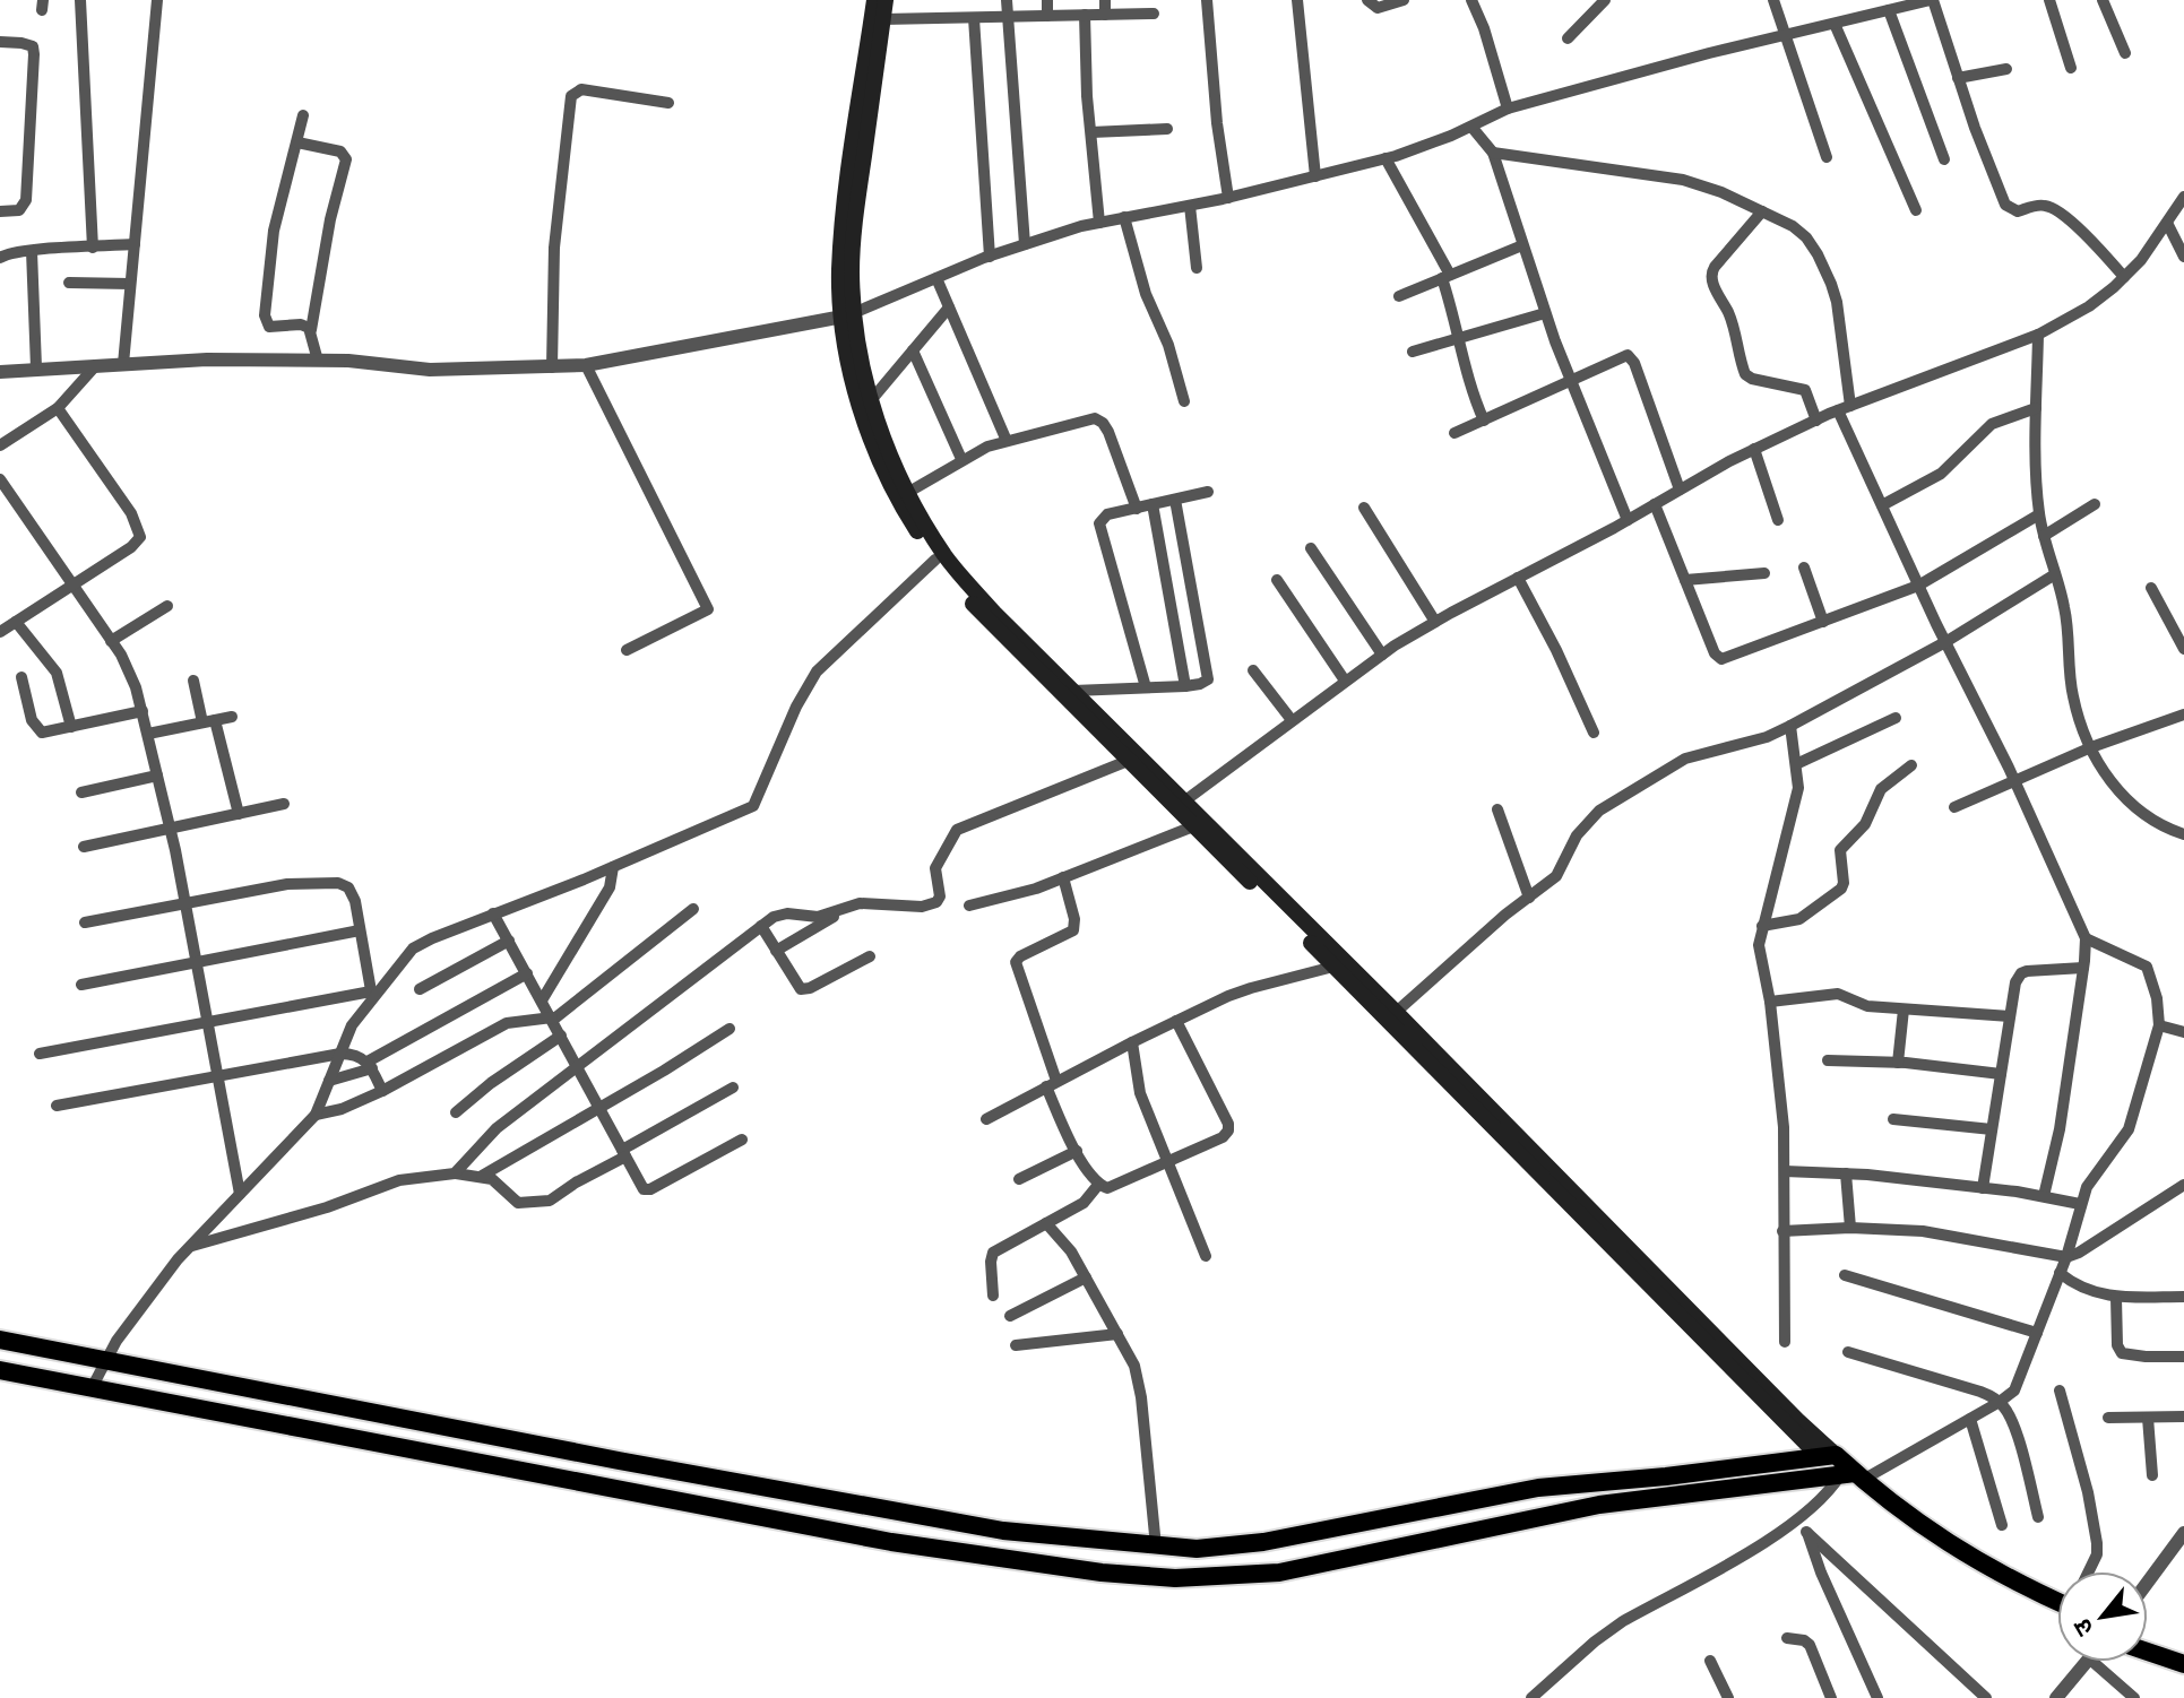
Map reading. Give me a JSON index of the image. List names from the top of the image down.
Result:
{
  "north": "bottom left"
}
